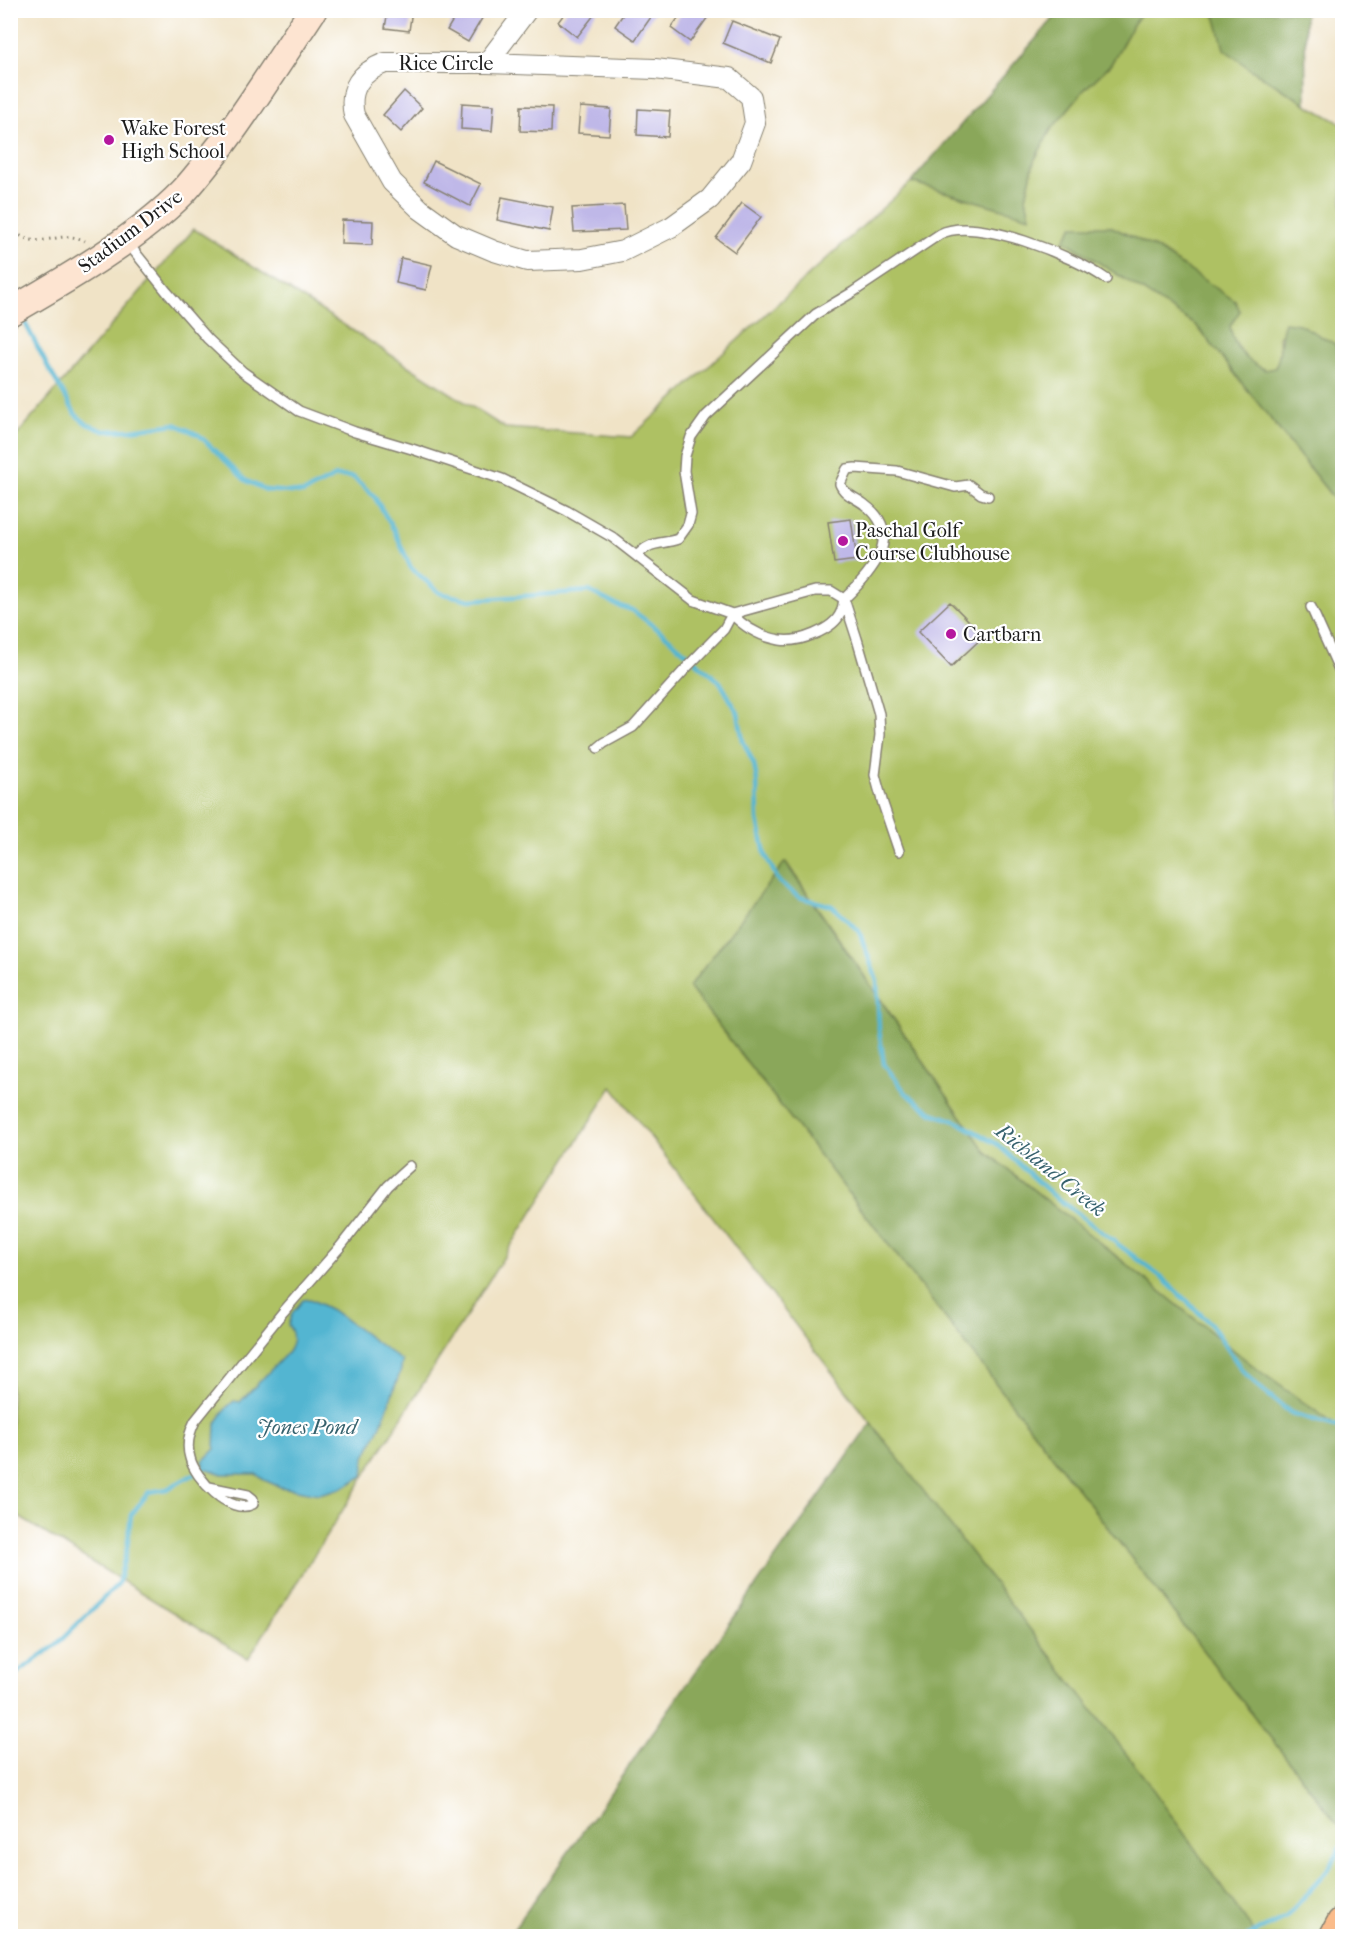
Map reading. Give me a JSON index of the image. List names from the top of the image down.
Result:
{
  "streets": {
    "street": ["Rice Circle", "Stadium Drive"]
  },
  "water": ["Richland Creek", "Jones Pond"],
  "places": ["Wake Forest High School", "Paschal Golf Course Clubhouse", "Cartbarn"]
}
